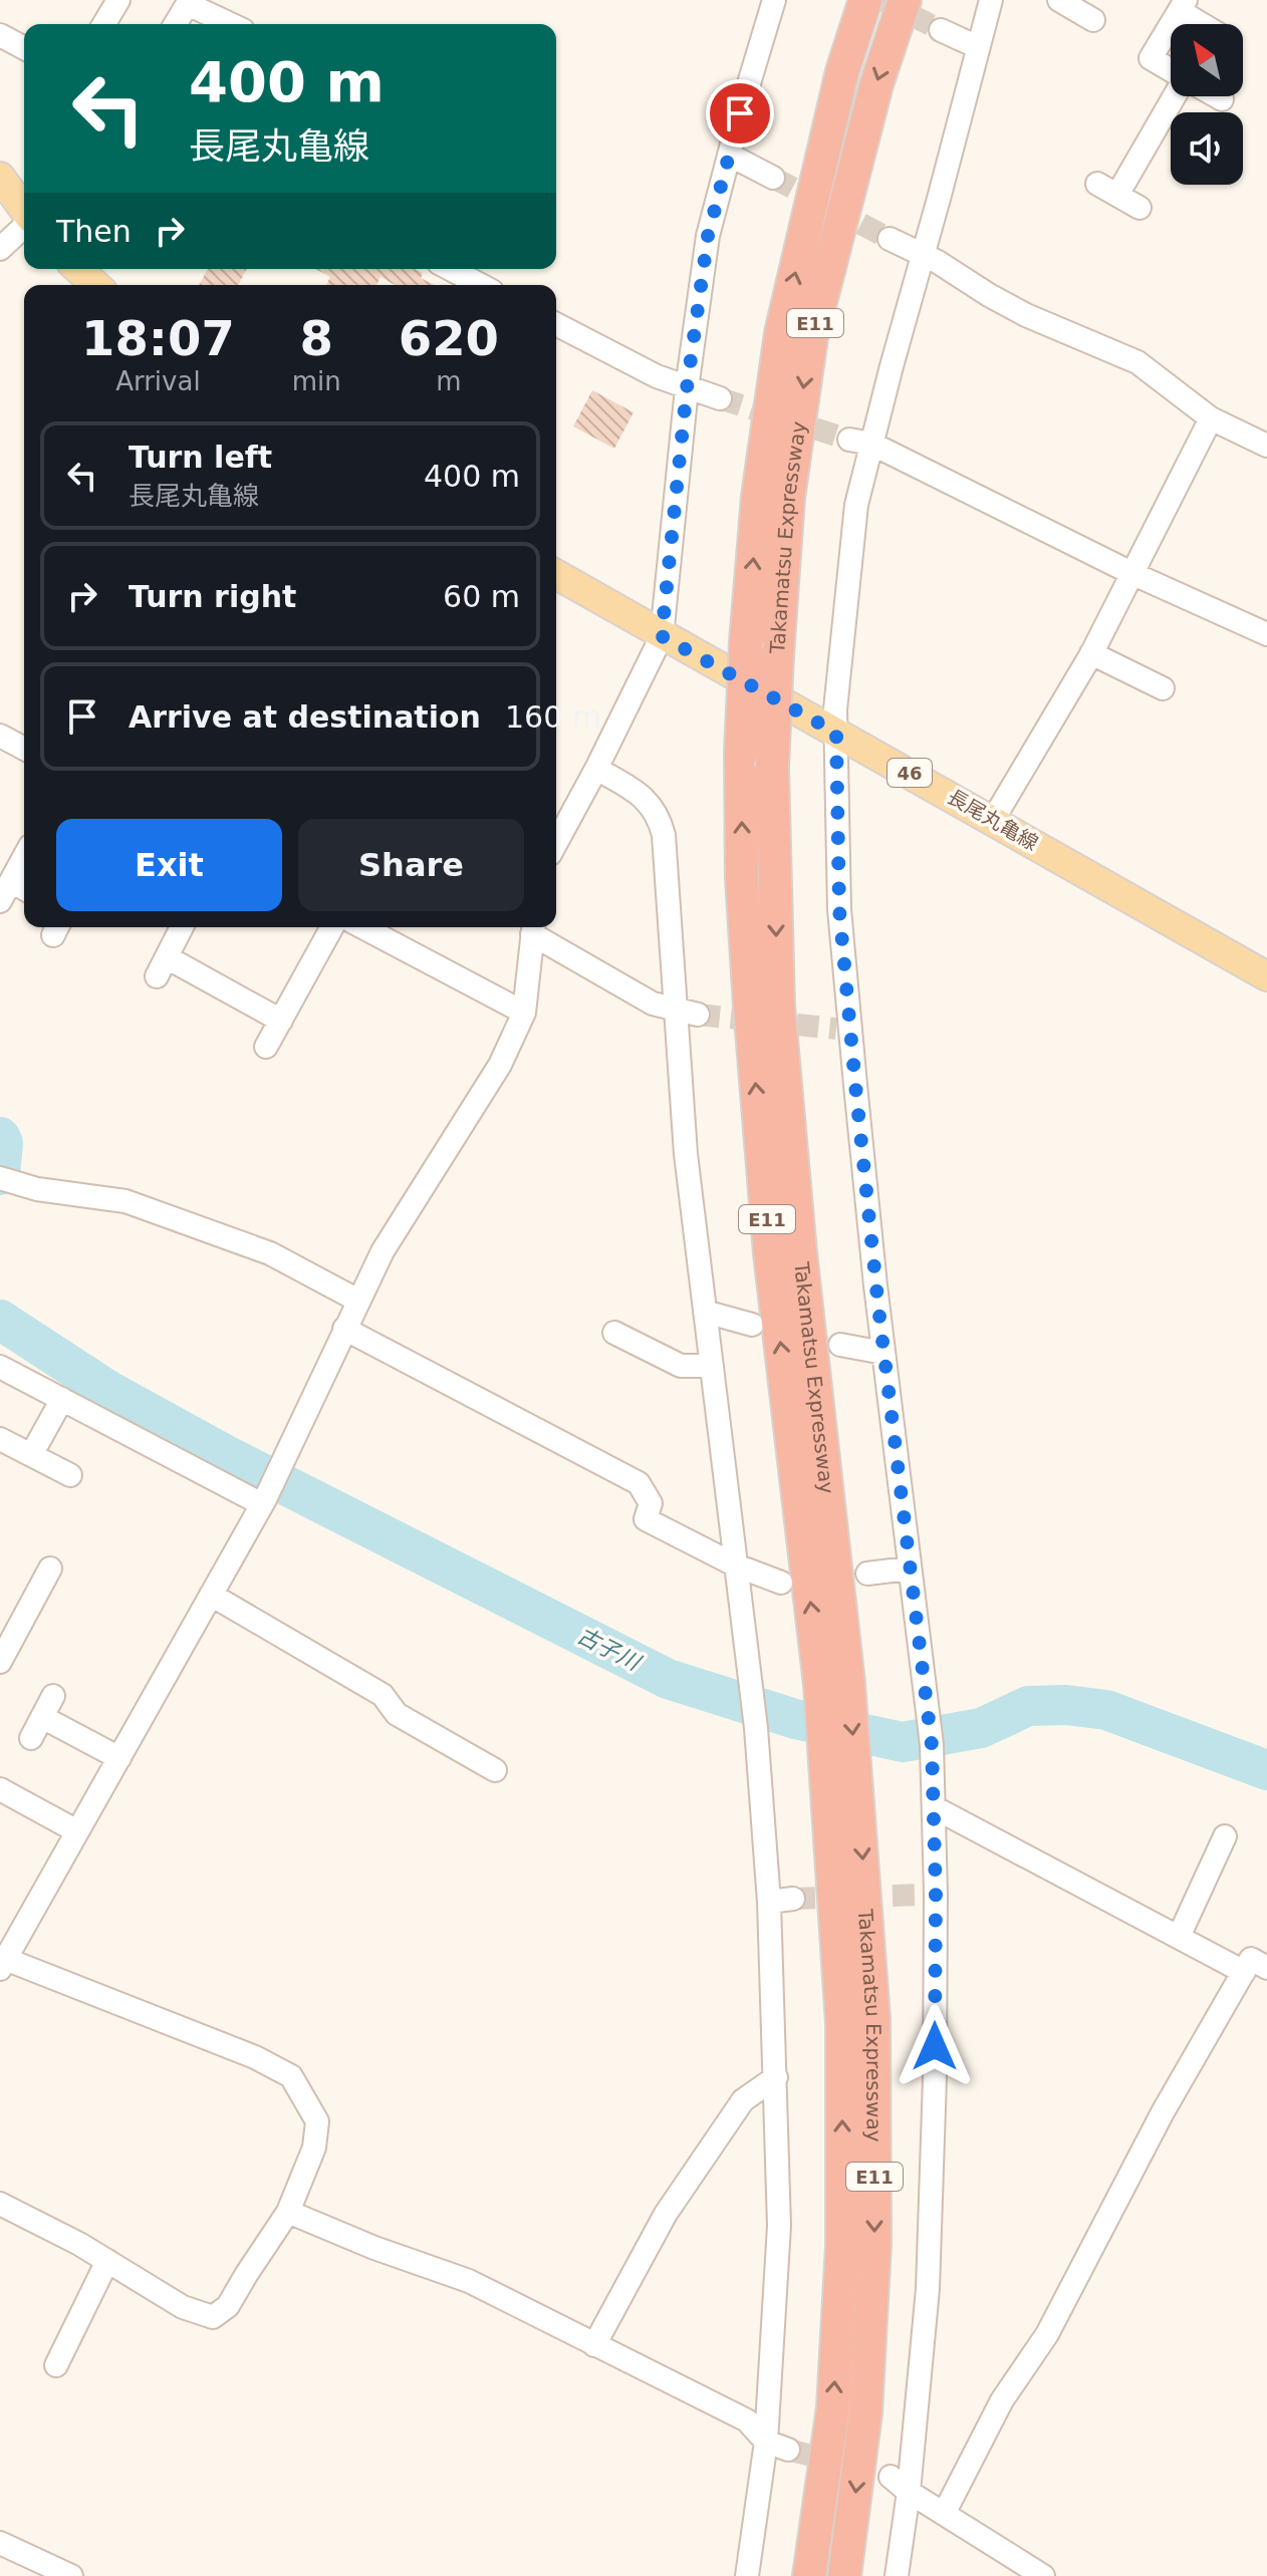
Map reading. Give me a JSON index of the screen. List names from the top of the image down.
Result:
{
  "streets": {
    "highway": ["E11", "Takamatsu Expressway"],
    "main road": ["46", "長尾丸亀線"]
  },
  "water": ["古子川"],
  "north": "top left",
  "page": {
    "turn": ["400 m", "長尾丸亀線"],
    "then": "Then",
    "eta": [
      "18:07",
      "Arrival",
      "8",
      "min",
      "620",
      "m"
    ],
    "list": [
      {
        "name": "Turn left",
        "note": "長尾丸亀線",
        "value": "400 m"
      },
      {
        "name": "Turn right",
        "value": "60 m"
      },
      {
        "name": "Arrive at destination",
        "value": "160 m"
      }
    ],
    "buttons": ["Exit", "Share"]
  }
}
